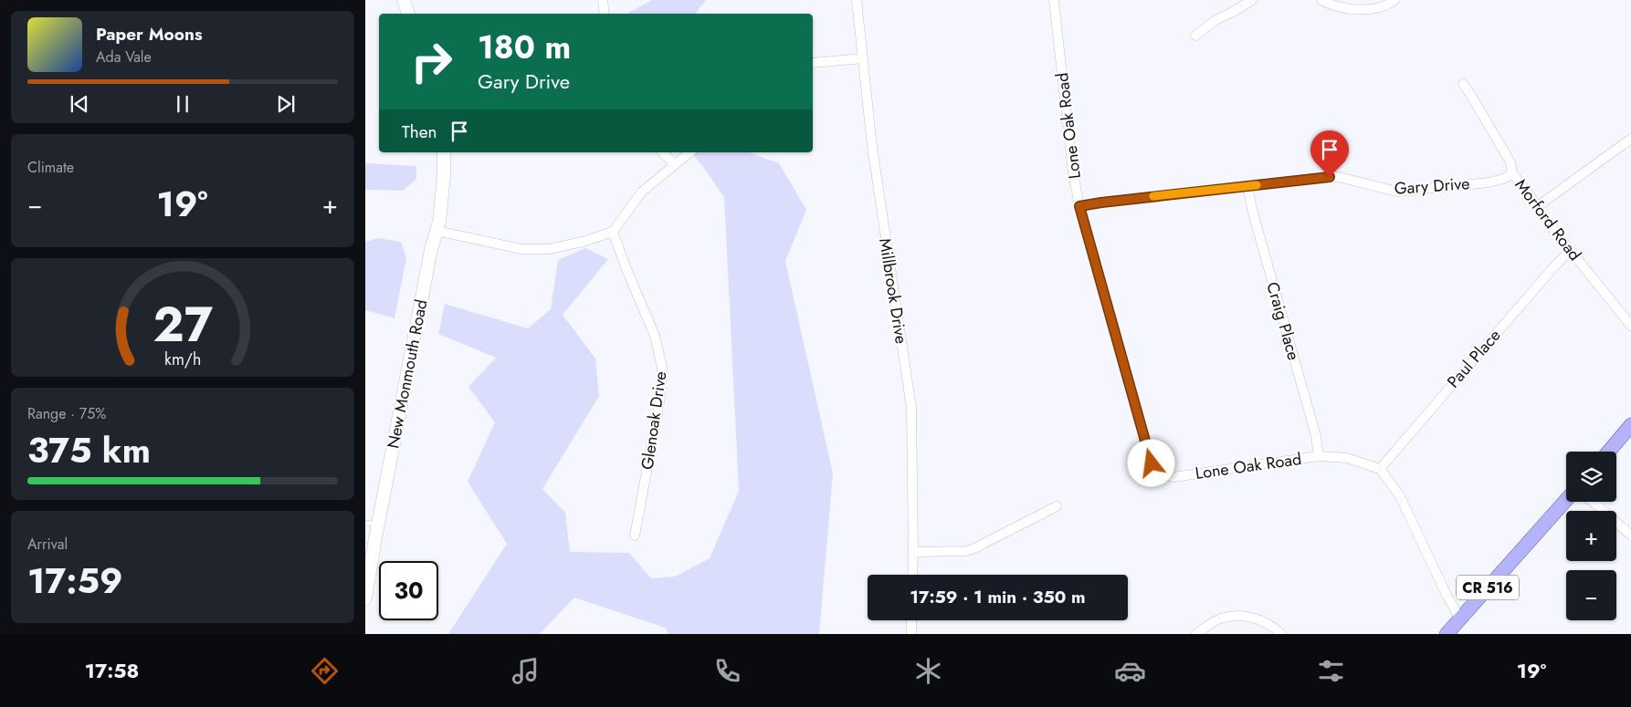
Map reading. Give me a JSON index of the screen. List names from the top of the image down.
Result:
{
  "streets": {
    "main road": ["New Monmouth Road", "CR 516"],
    "street": [
      "Lone Oak Road",
      "Gary Drive",
      "Morford Road",
      "Millbrook Drive",
      "Craig Place",
      "Paul Place",
      "Glenoak Drive"
    ]
  },
  "crossings": [
    ["Lone Oak Road", "Gary Drive"],
    ["Lone Oak Road", "Craig Place"],
    ["Lone Oak Road", "Paul Place"],
    ["Gary Drive", "Morford Road"],
    ["Gary Drive", "Craig Place"],
    ["Morford Road", "Paul Place"]
  ],
  "page": {
    "turn": ["180 m", "Gary Drive"],
    "song": ["Paper Moons", "Ada Vale"],
    "then": "Then",
    "tile": [
      "Climate",
      ["Range · 75%", "375 km"],
      ["Arrival", "17:59"]
    ],
    "heat": ["−", "19°", "+"],
    "map_buttons": ["+", "−"],
    "limit": "30",
    "trip": "17:59 · 1 min · 350 m",
    "tabs": ["17:58", "19°"],
    "gauge": ["27", "km/h"]
  }
}
